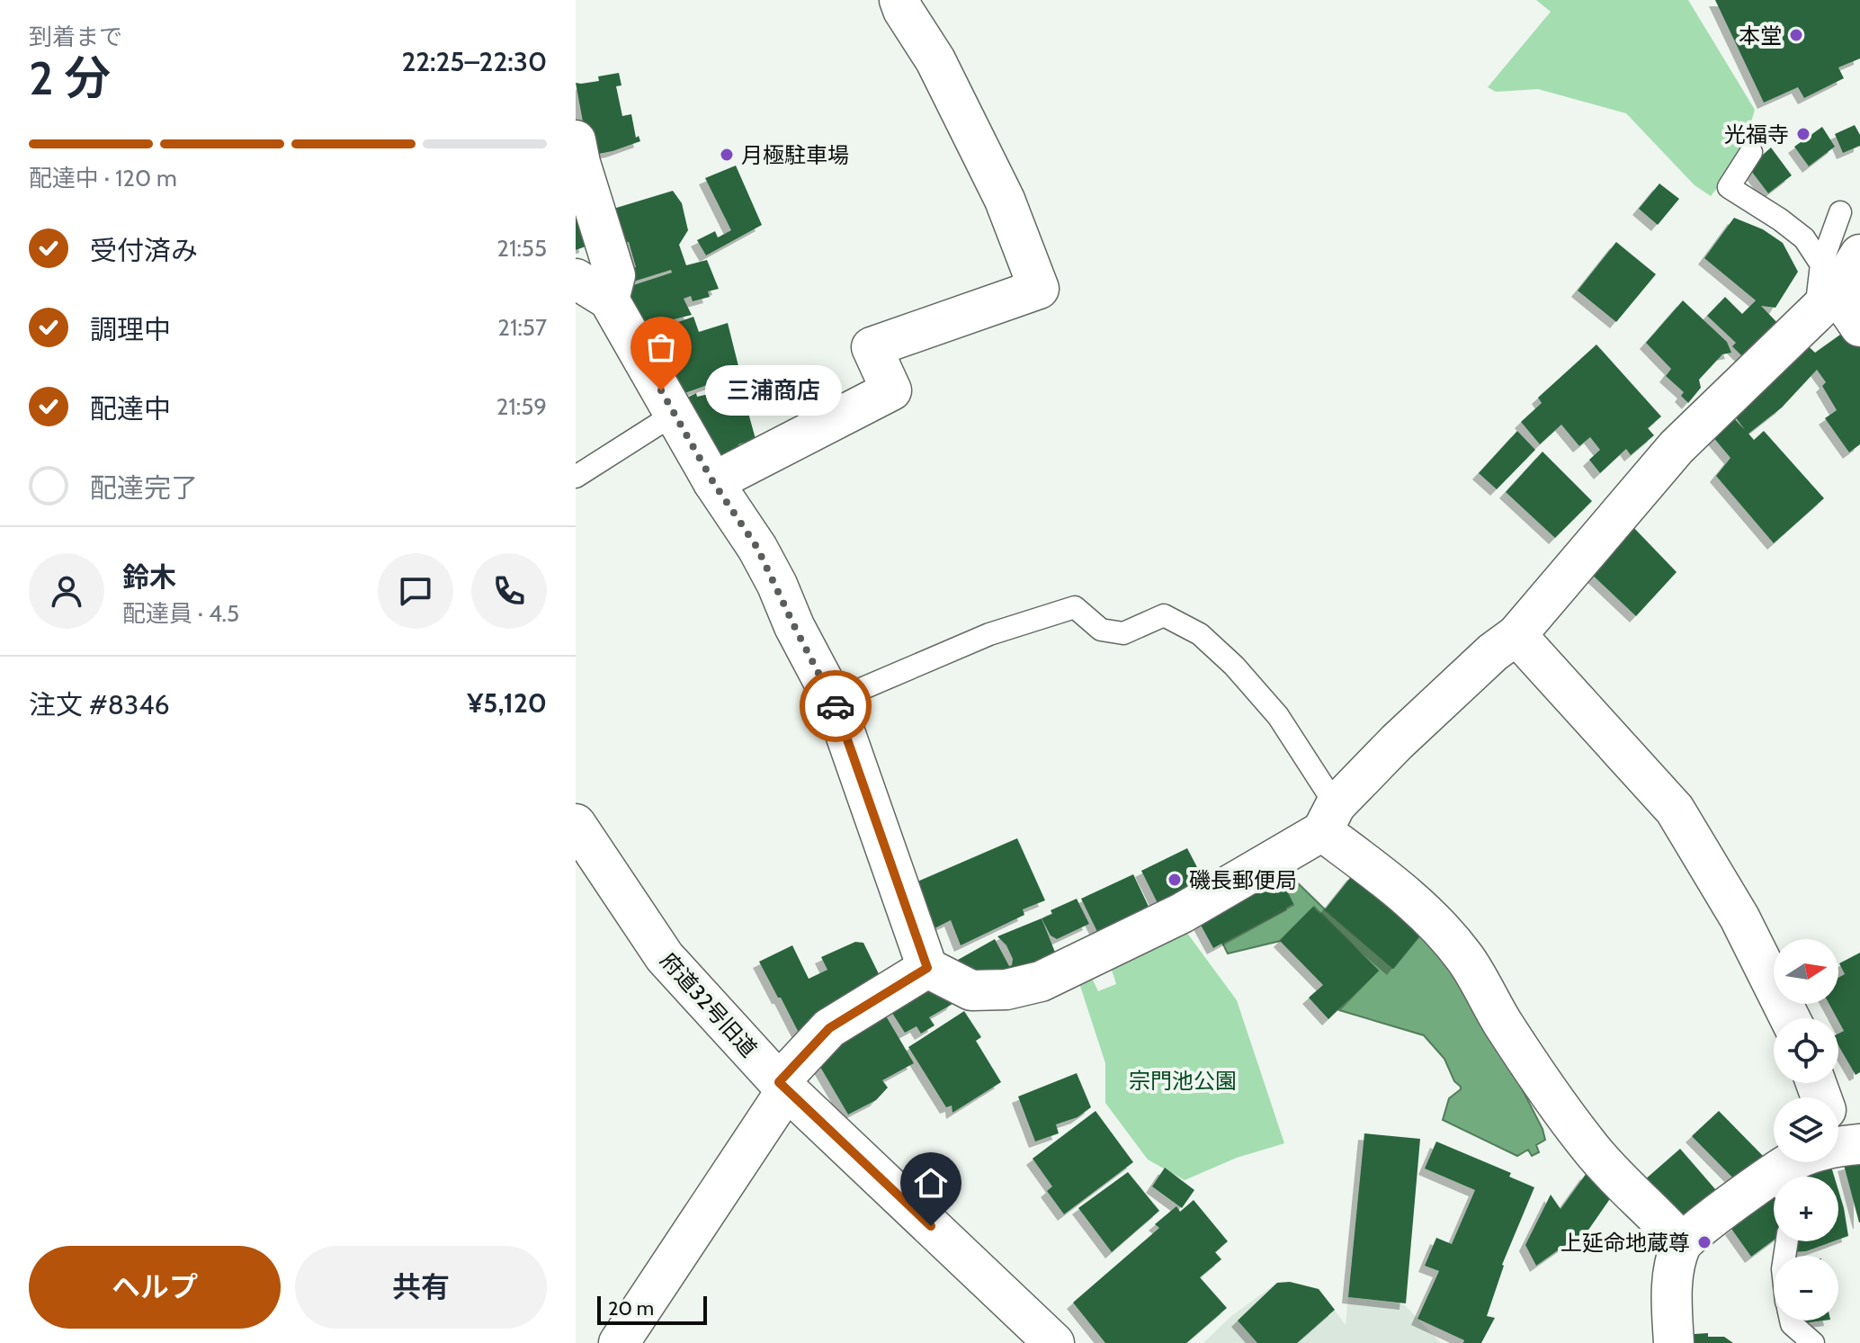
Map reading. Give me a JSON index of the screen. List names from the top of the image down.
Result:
{
  "streets": {
    "street": ["府道32号旧道"]
  },
  "parks": ["宗門池公園"],
  "places": [
    "本堂",
    "光福寺",
    "月極駐車場",
    "三浦商店",
    "磯長郵便局",
    "上延命地蔵尊"
  ],
  "scale_bar": "20 m",
  "north": "right",
  "page": {
    "heading": ["2 分", "到着まで", "22:25–22:30"],
    "panel": [
      "鈴木",
      "配達員 · 4.5",
      "注文 #8346",
      "¥5,120"
    ],
    "bar": "配達中 · 120 m",
    "list": [
      ["受付済み", "21:55"],
      ["調理中", "21:57"],
      ["配達中", "21:59"],
      "配達完了"
    ],
    "bubble": "三浦商店",
    "map_buttons": ["+", "−"],
    "buttons": ["ヘルプ", "共有"],
    "scale": "20 m"
  }
}
